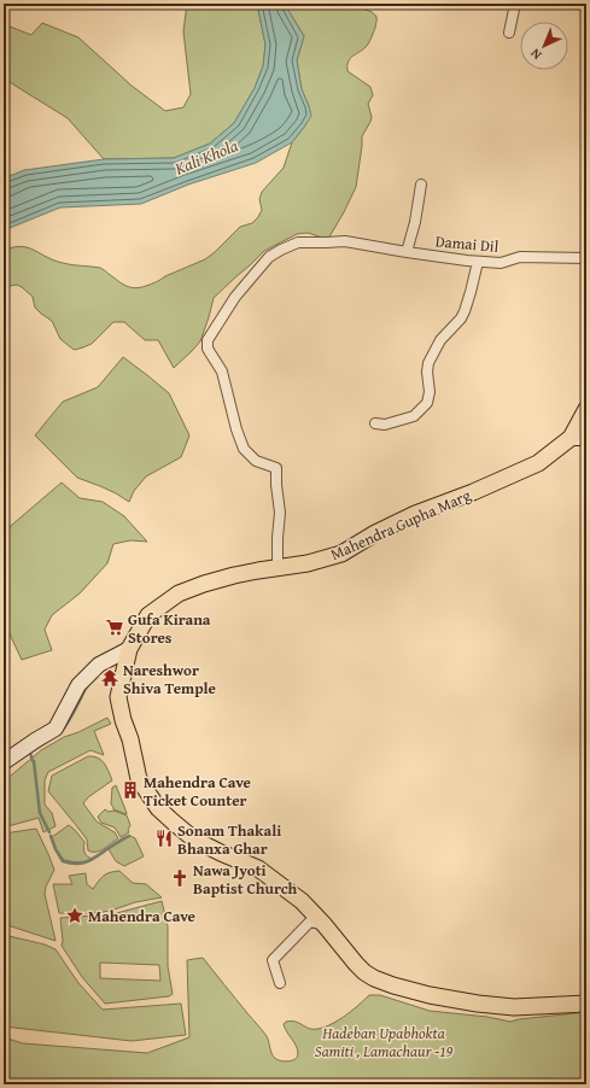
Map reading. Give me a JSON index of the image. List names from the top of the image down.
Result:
{
  "streets": {
    "main road": ["Mahendra Gupha Marg"],
    "street": ["Damai Dil"]
  },
  "crossings": [
    ["Damai Dil", "Mahendra Gupha Marg"]
  ],
  "water": ["Kali Khola"],
  "parks": ["Hadeban Upabhokta Samiti , Lamachaur -19"],
  "places": {
    "supermarket": ["Gufa Kirana Stores"],
    "temple": ["Nareshwor Shiva Temple"],
    "building": ["Mahendra Cave Ticket Counter"],
    "restaurant": ["Sonam Thakali Bhanxa Ghar"],
    "church": ["Nawa Jyoti Baptist Church"],
    "place": ["Mahendra Cave"]
  },
  "north": "bottom left"
}
